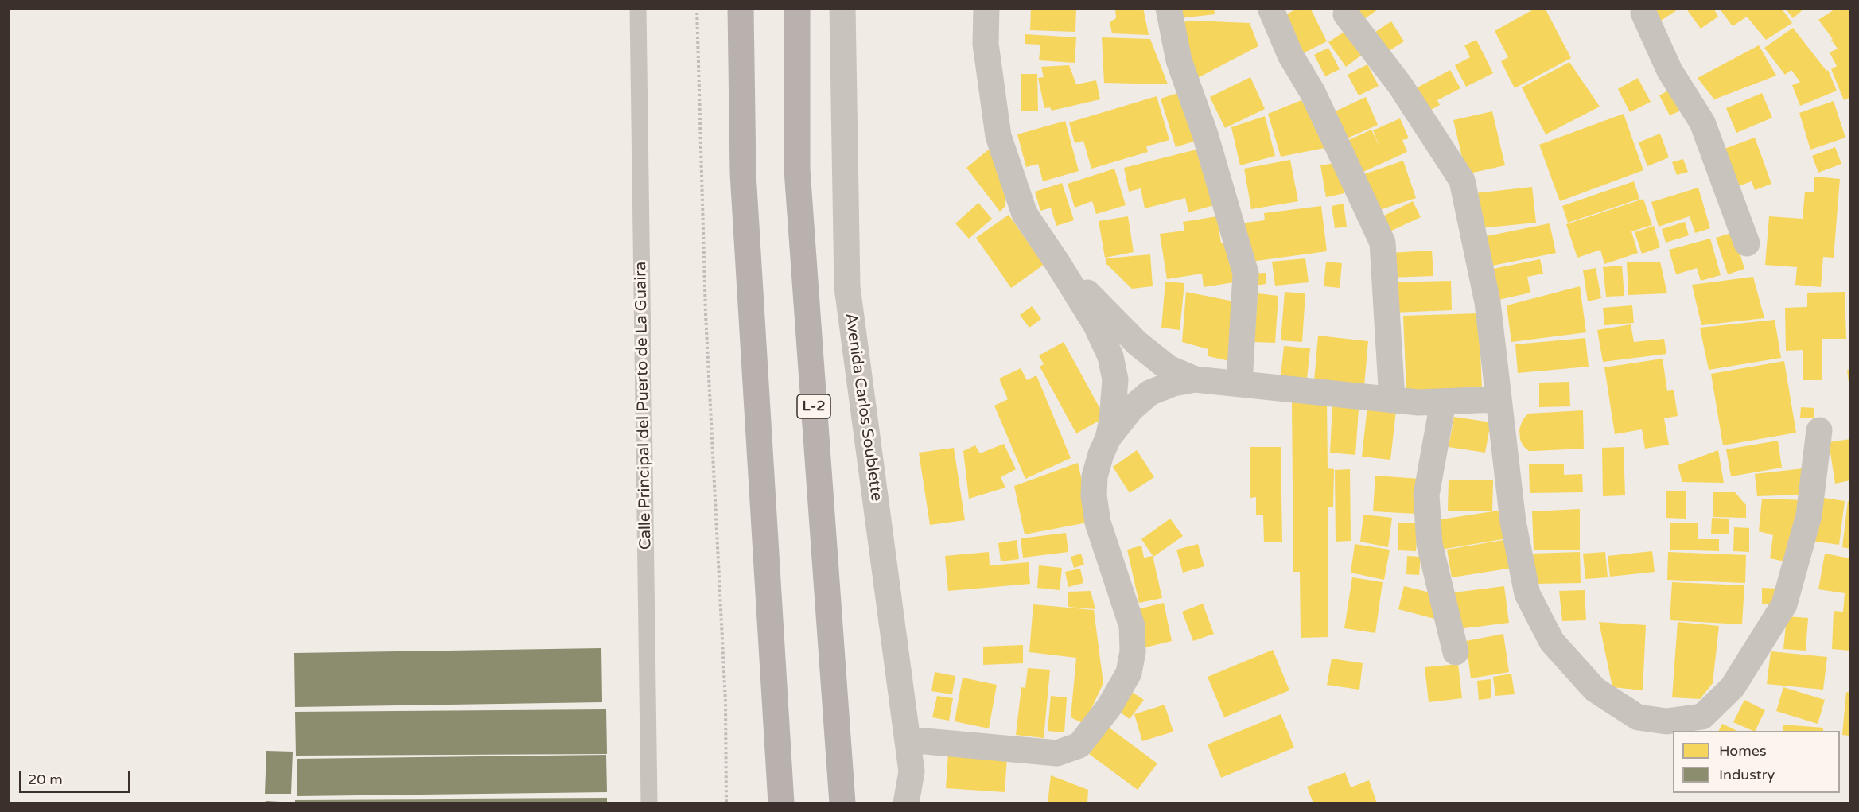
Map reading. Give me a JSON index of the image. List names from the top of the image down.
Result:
{
  "streets": {
    "main road": ["L-2"],
    "street": ["Avenida Carlos Soublette"],
    "lane": ["Calle Principal del Puerto de La Guaira"]
  },
  "legend": ["Homes", "Industry"],
  "scale_bar": "20 m"
}
